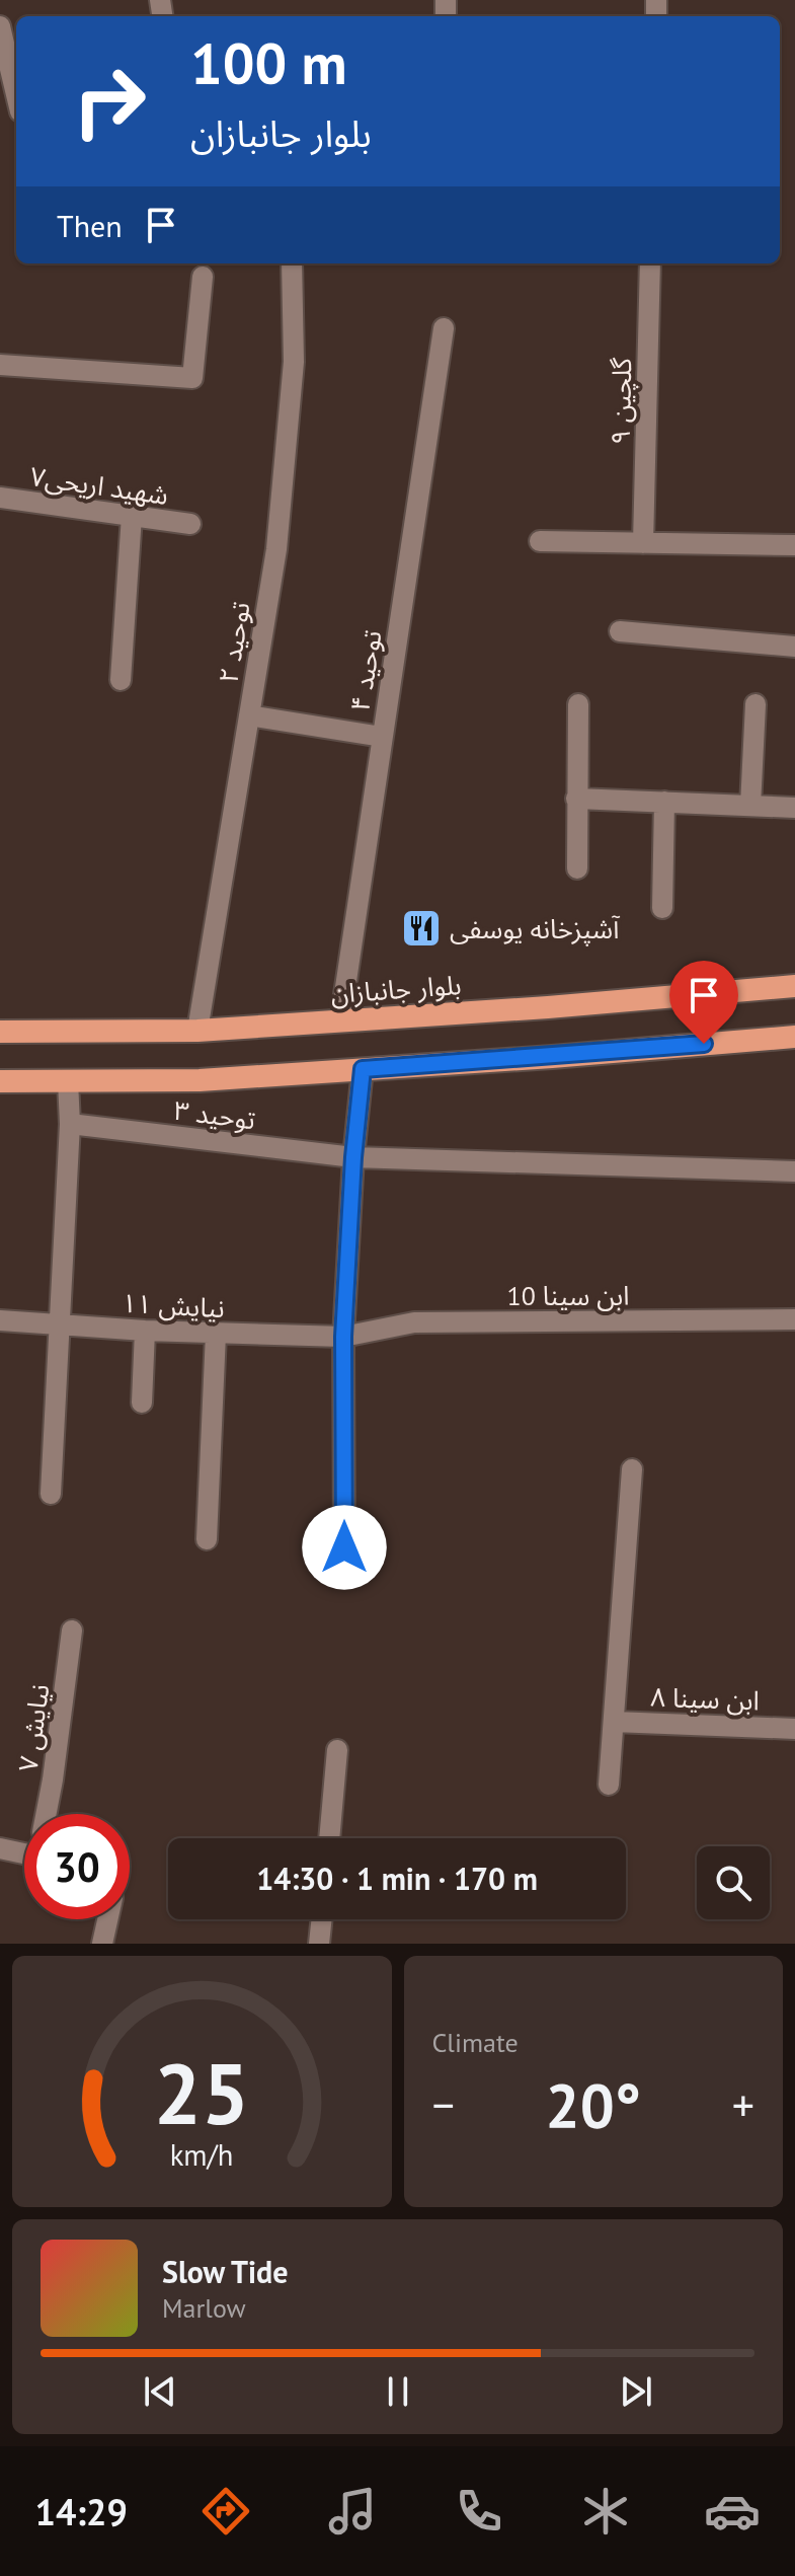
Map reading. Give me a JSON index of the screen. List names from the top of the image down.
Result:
{
  "streets": {
    "highway": ["بلوار جانبازان"],
    "street": [
      "گلچین ۹",
      "شهید اریحی۷",
      "توحید ۲",
      "توحید ۴",
      "توحید ۳",
      "ابن سینا 10",
      "نیایش ۱۱",
      "ابن سینا ۸",
      "نیایش ۷"
    ]
  },
  "crossings": [
    ["توحید ۲", "بلوار جانبازان"],
    ["توحید ۴", "بلوار جانبازان"],
    ["ابن سینا 10", "نیایش ۱۱"]
  ],
  "places": {
    "restaurant": ["آشپزخانه یوسفی"]
  },
  "page": {
    "turn": ["100 m", "بلوار جانبازان"],
    "then": "Then",
    "limit": "30",
    "trip": "14:30 · 1 min · 170 m",
    "tile": "Climate",
    "heat": ["−", "20°", "+"],
    "song": ["Slow Tide", "Marlow"],
    "tabs": "14:29",
    "gauge": ["25", "km/h"]
  }
}
